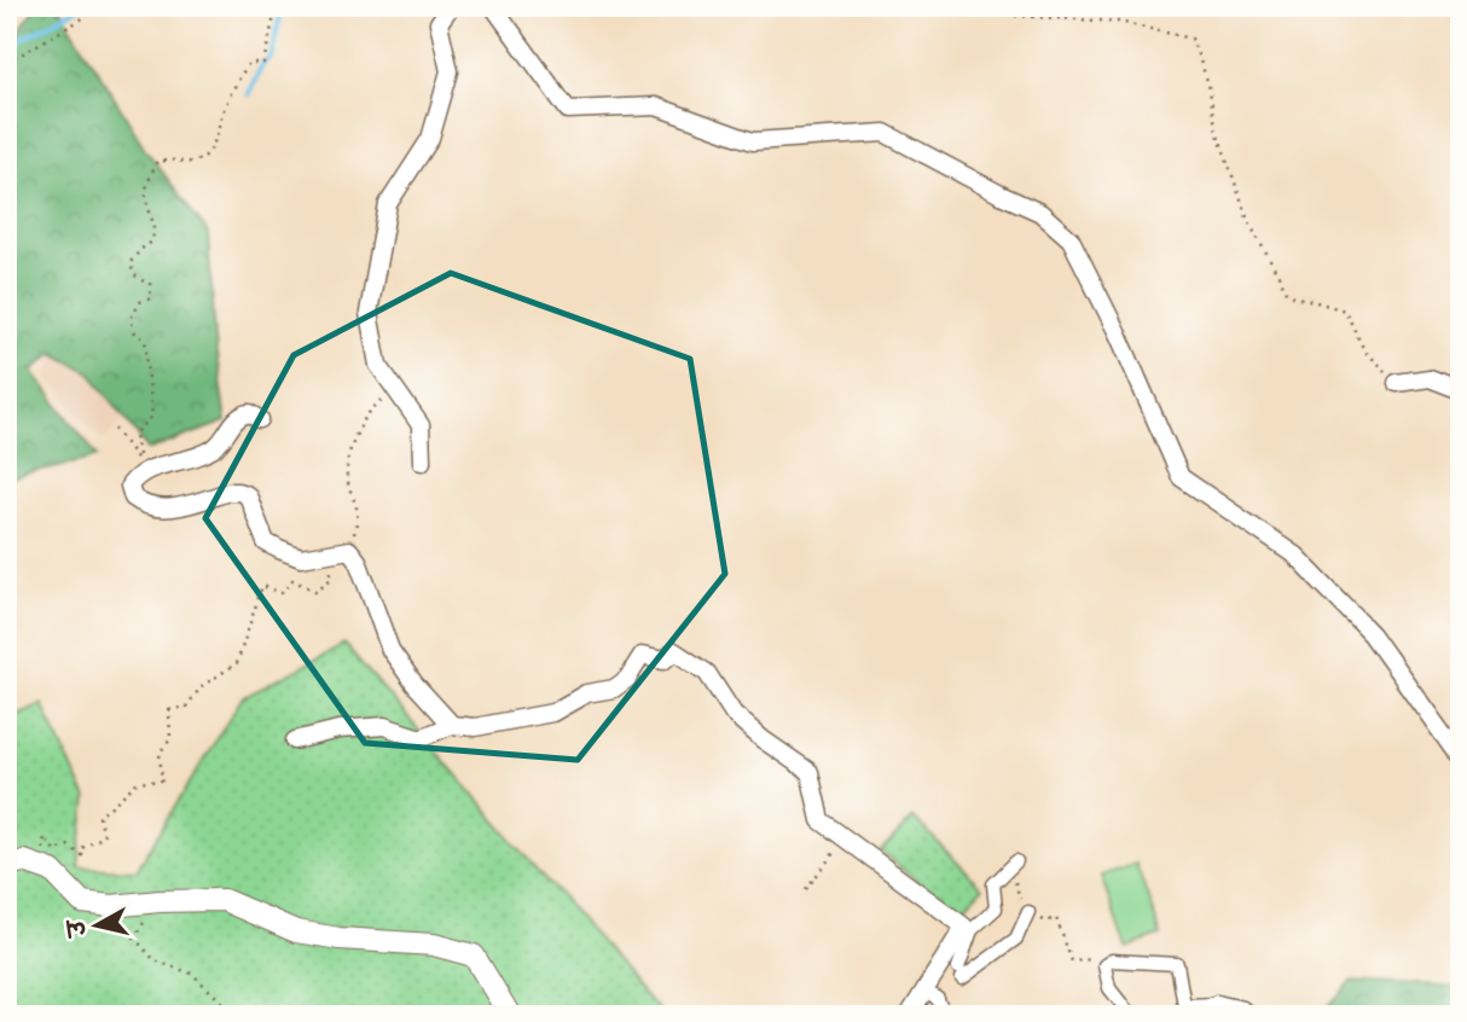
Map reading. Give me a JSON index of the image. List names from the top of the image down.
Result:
{
  "north": "left"
}
